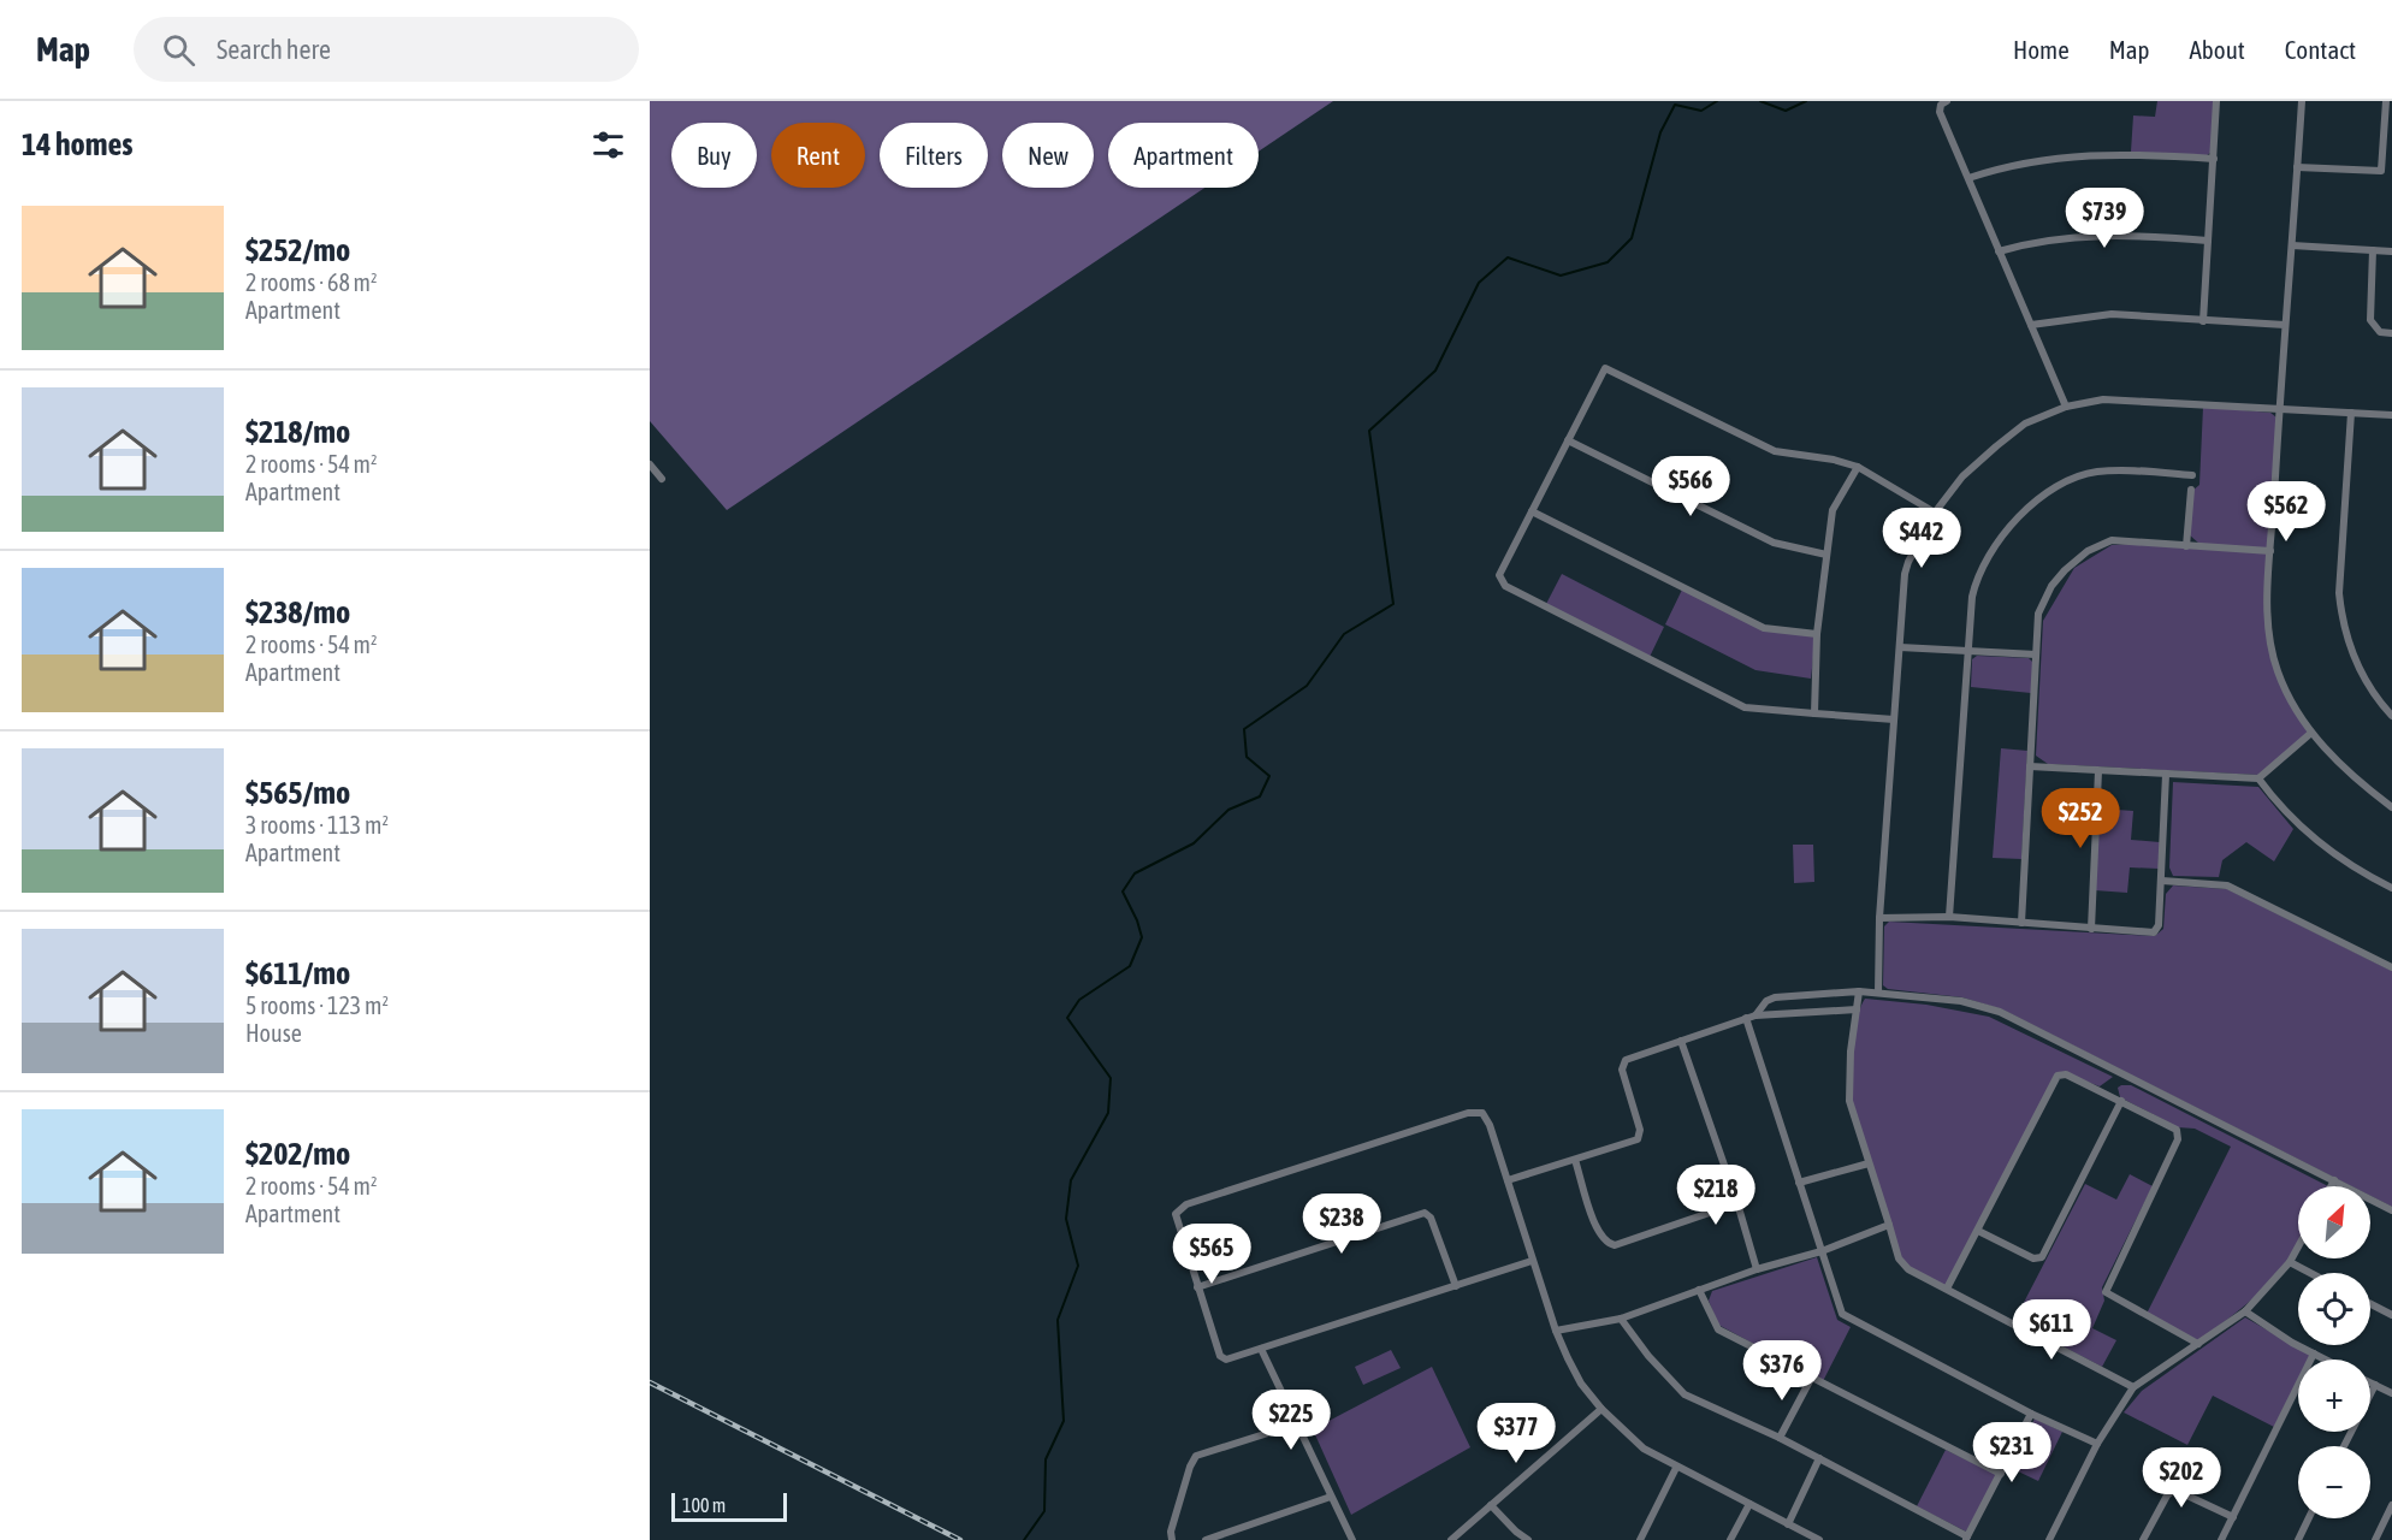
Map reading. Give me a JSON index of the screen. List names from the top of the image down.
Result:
{
  "scale_bar": "100 m",
  "north": "top right",
  "page": {
    "header": "Map",
    "search": "Search here",
    "nav": [
      "Home",
      "Map",
      "About",
      "Contact"
    ],
    "heading": "14 homes",
    "chip": [
      "Buy",
      "Rent",
      "Filters",
      "New",
      "Apartment"
    ],
    "list": [
      {
        "name": "$252/mo",
        "note": "2 rooms · 68 m² · Apartment"
      },
      {
        "name": "$218/mo",
        "note": "2 rooms · 54 m² · Apartment"
      },
      {
        "name": "$238/mo",
        "note": "2 rooms · 54 m² · Apartment"
      },
      {
        "name": "$565/mo",
        "note": "3 rooms · 113 m² · Apartment"
      },
      {
        "name": "$611/mo",
        "note": "5 rooms · 123 m² · House"
      },
      {
        "name": "$202/mo",
        "note": "2 rooms · 54 m² · Apartment"
      }
    ],
    "price": [
      "$739",
      "$566",
      "$562",
      "$442",
      "$252",
      "$218",
      "$238",
      "$565",
      "$611",
      "$376",
      "$225",
      "$377",
      "$231",
      "$202"
    ],
    "map_buttons": ["+", "−"],
    "scale": "100 m"
  }
}
